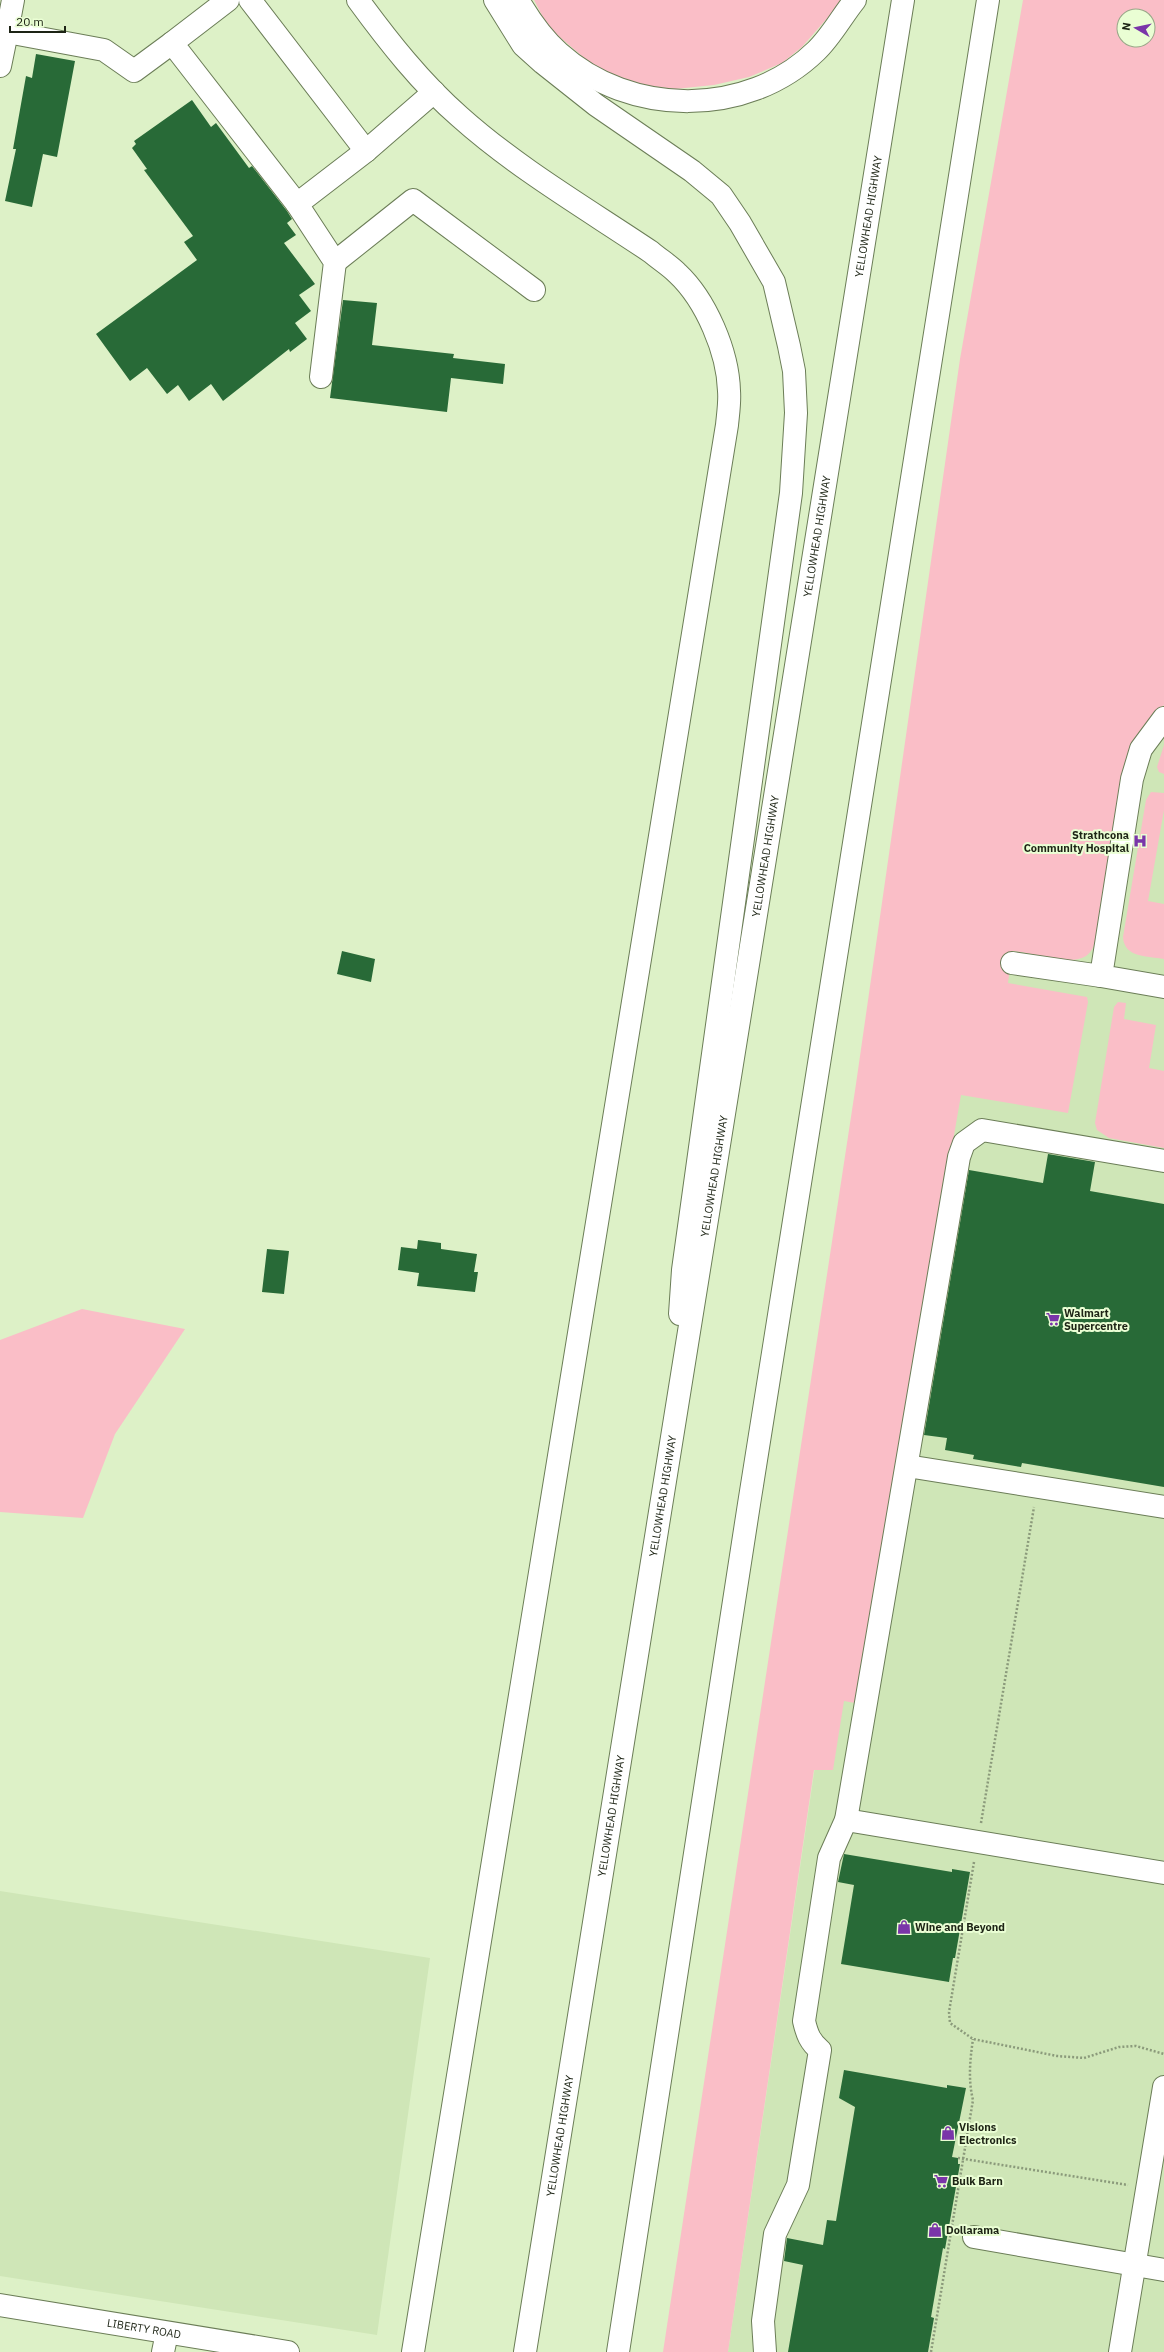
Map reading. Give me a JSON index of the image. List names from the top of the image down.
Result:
{
  "streets": {
    "main road": ["YELLOWHEAD HIGHWAY", "LIBERTY ROAD"]
  },
  "places": {
    "hospital": ["Strathcona Community Hospital"],
    "supermarket": ["Walmart Supercentre", "Bulk Barn"],
    "shop": ["Wine and Beyond", "Visions Electronics", "Dollarama"]
  },
  "scale_bar": "20 m",
  "north": "left"
}
